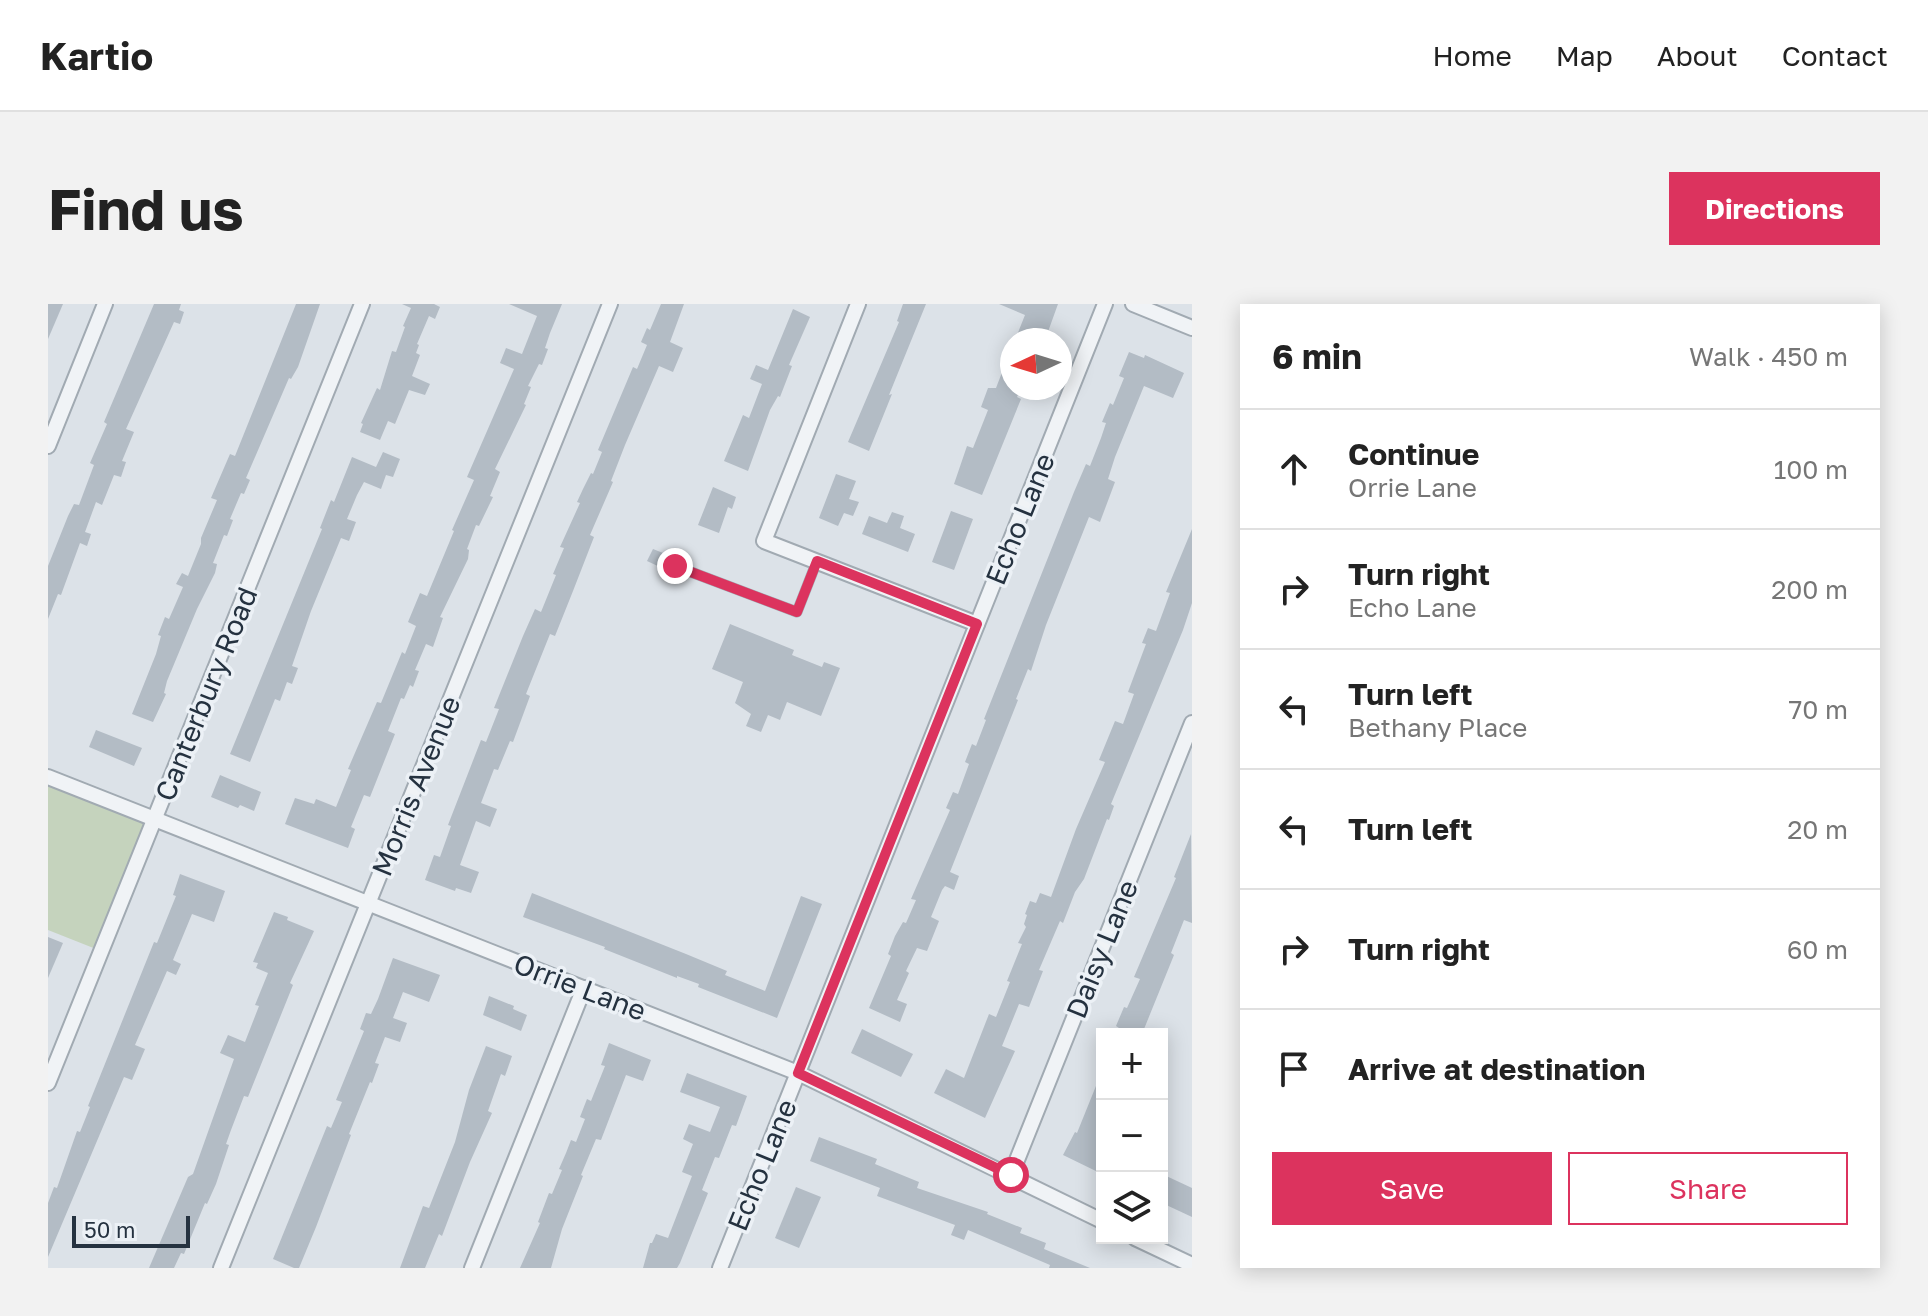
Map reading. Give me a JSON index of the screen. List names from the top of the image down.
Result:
{
  "streets": {
    "street": [
      "Echo Lane",
      "Canterbury Road",
      "Morris Avenue",
      "Daisy Lane",
      "Orrie Lane"
    ]
  },
  "crossings": [
    ["Echo Lane", "Orrie Lane"],
    ["Canterbury Road", "Orrie Lane"],
    ["Morris Avenue", "Orrie Lane"],
    ["Daisy Lane", "Orrie Lane"]
  ],
  "scale_bar": "50 m",
  "north": "left",
  "page": {
    "header": "Kartio",
    "nav": [
      "Home",
      "Map",
      "About",
      "Contact"
    ],
    "buttons": [
      "Directions",
      ["Save", "Share"]
    ],
    "title": "Find us",
    "heading": ["6 min", "Walk · 450 m"],
    "list": [
      ["Continue", "Orrie Lane", "100 m"],
      ["Turn right", "Echo Lane", "200 m"],
      ["Turn left", "Bethany Place", "70 m"],
      ["Turn left", "20 m"],
      ["Turn right", "60 m"],
      "Arrive at destination"
    ],
    "map_buttons": ["+", "−"],
    "scale": "50 m"
  }
}
